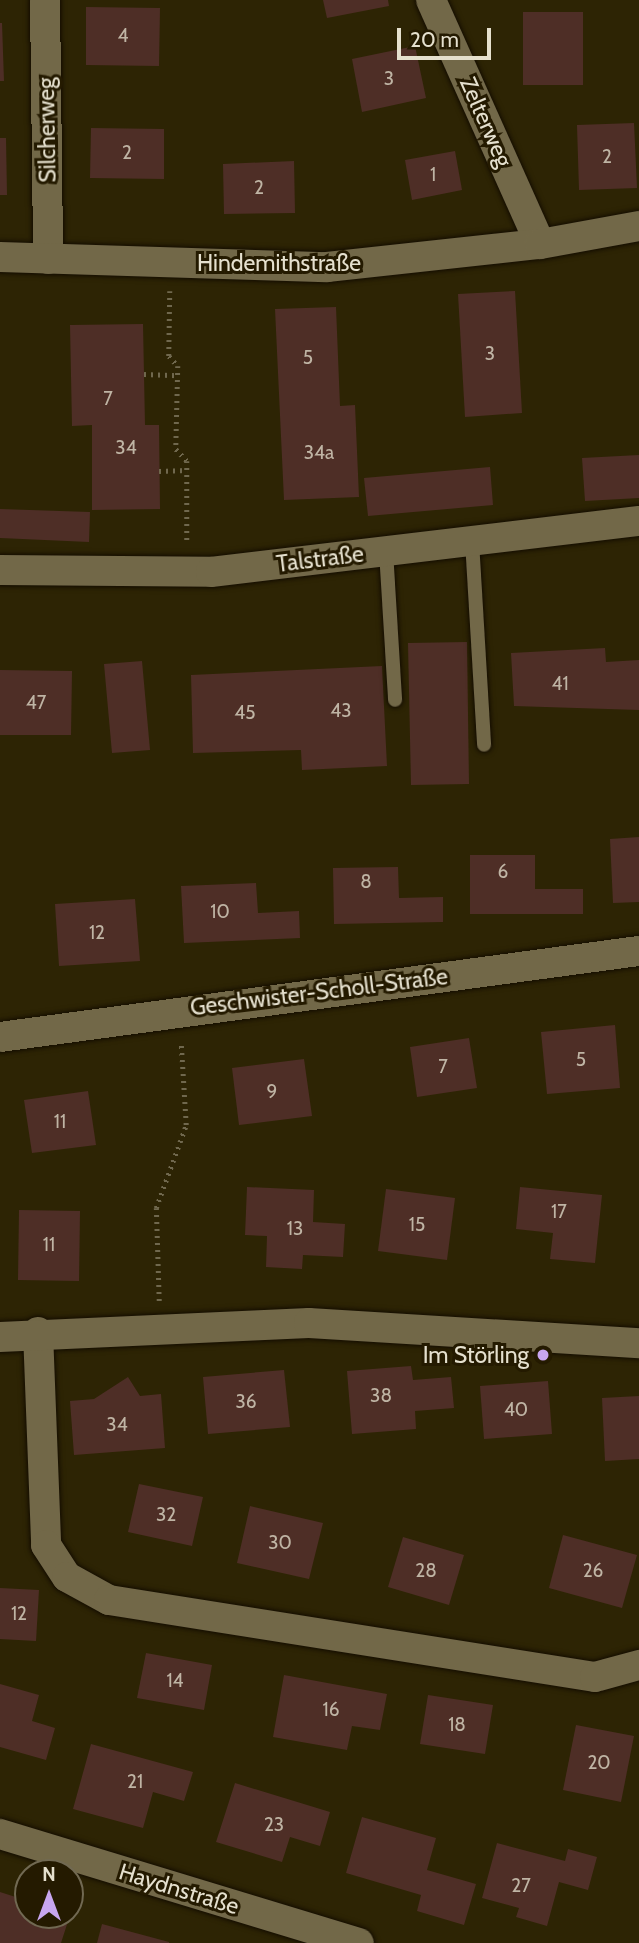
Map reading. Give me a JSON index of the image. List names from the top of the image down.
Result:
{
  "streets": {
    "street": [
      "Zelterweg",
      "Silcherweg",
      "Hindemithstraße",
      "Talstraße",
      "Geschwister-Scholl-Straße",
      "Haydnstraße"
    ]
  },
  "crossings": [
    ["Zelterweg", "Hindemithstraße"],
    ["Silcherweg", "Hindemithstraße"]
  ],
  "places": ["Im Störling"],
  "house_numbers": [
    "4",
    "3",
    "2",
    "2",
    "1",
    "2",
    "3",
    "5",
    "7",
    "34",
    "34a",
    "41",
    "47",
    "43",
    "45",
    "6",
    "8",
    "10",
    "12",
    "5",
    "7",
    "9",
    "11",
    "17",
    "15",
    "13",
    "11",
    "38",
    "36",
    "40",
    "34",
    "32",
    "30",
    "28",
    "26",
    "12",
    "14",
    "16",
    "18",
    "20",
    "21",
    "23",
    "27"
  ],
  "scale_bar": "20 m",
  "north": "top"
}
